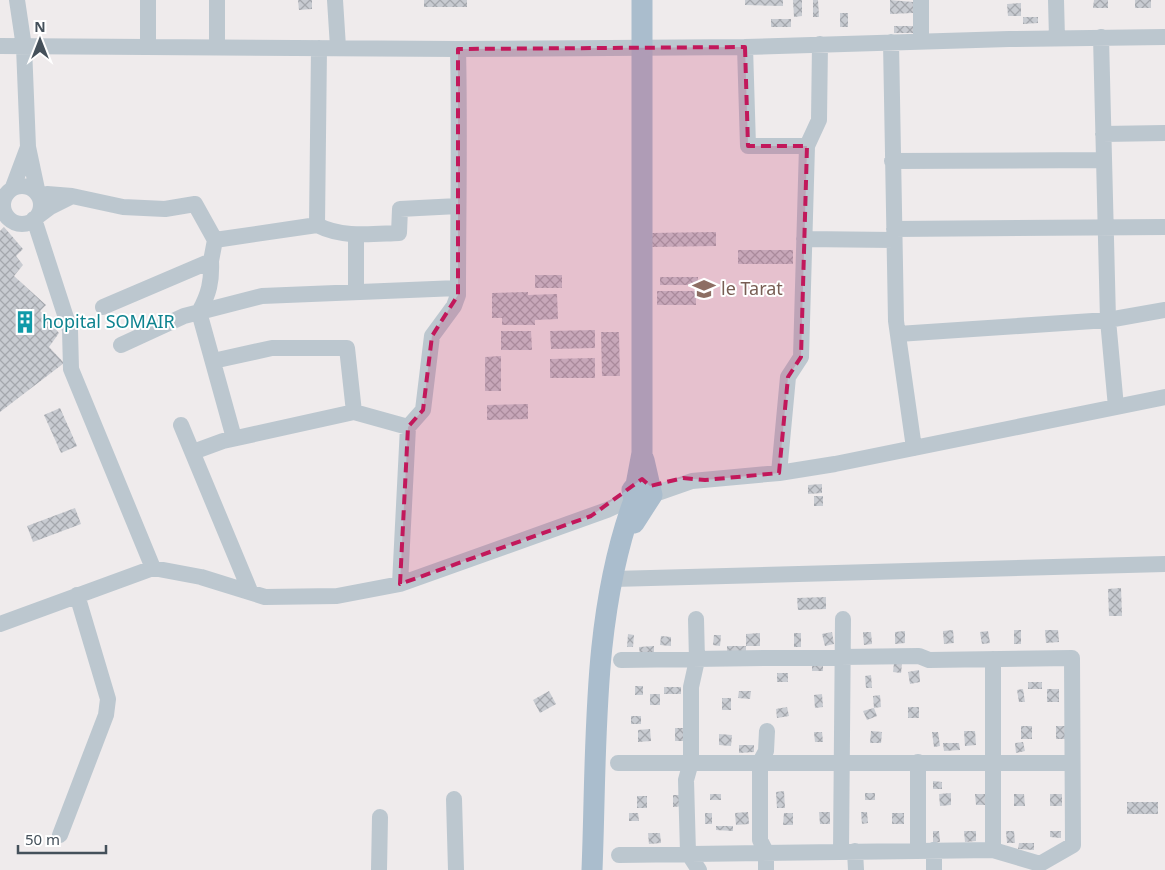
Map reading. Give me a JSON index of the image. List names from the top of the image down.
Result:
{
  "places": {
    "school or university": ["le Tarat"],
    "building": ["hopital SOMAIR"]
  },
  "scale_bar": "50 m",
  "north": "top"
}
